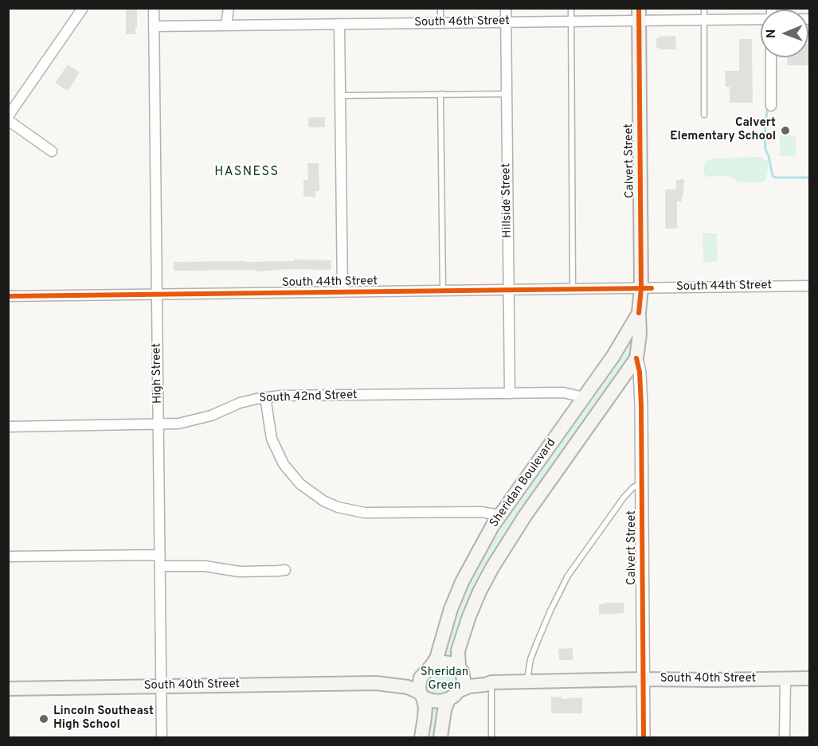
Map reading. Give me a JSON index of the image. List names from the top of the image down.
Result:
{
  "streets": {
    "main road": ["Calvert Street", "Sheridan Boulevard", "South 40th Street"],
    "street": [
      "South 46th Street",
      "Hillside Street",
      "South 44th Street",
      "High Street",
      "South 42nd Street"
    ]
  },
  "crossings": [
    ["South 46th Street", "Calvert Street"],
    ["South 46th Street", "Hillside Street"],
    ["South 46th Street", "High Street"],
    ["Calvert Street", "South 44th Street"],
    ["Calvert Street", "Sheridan Boulevard"],
    ["Calvert Street", "South 40th Street"],
    ["Hillside Street", "South 44th Street"],
    ["Hillside Street", "South 42nd Street"],
    ["South 44th Street", "High Street"],
    ["High Street", "South 42nd Street"],
    ["High Street", "South 40th Street"],
    ["South 42nd Street", "Sheridan Boulevard"],
    ["Sheridan Boulevard", "South 40th Street"]
  ],
  "districts": ["HASNESS"],
  "parks": ["Sheridan Green"],
  "places": ["Calvert Elementary School", "Lincoln Southeast High School"],
  "north": "left"
}
